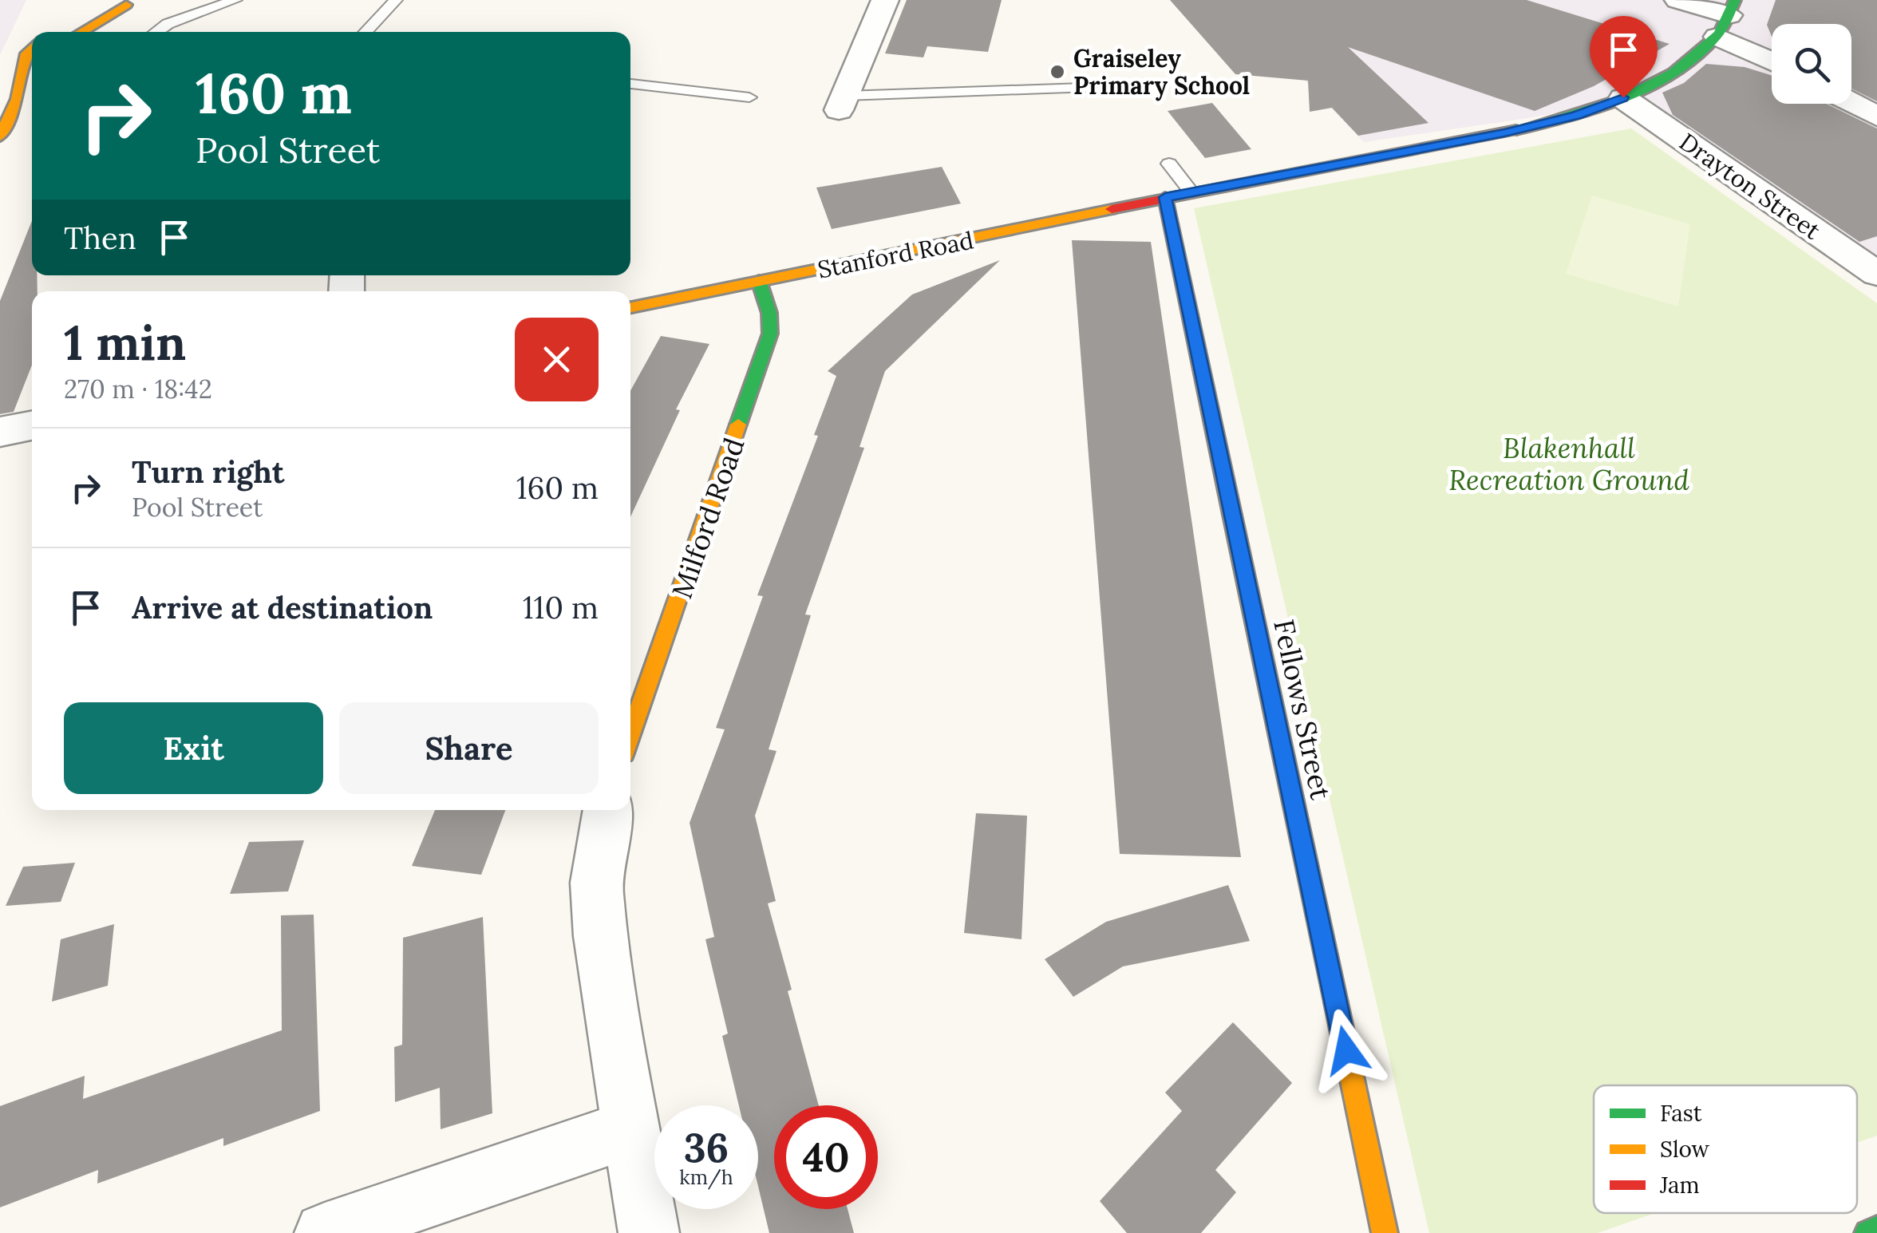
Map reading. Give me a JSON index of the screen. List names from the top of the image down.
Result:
{
  "streets": {
    "street": [
      "Drayton Street",
      "Stanford Road",
      "Milford Road",
      "Fellows Street"
    ]
  },
  "crossings": [
    ["Drayton Street", "Stanford Road"],
    ["Stanford Road", "Milford Road"],
    ["Stanford Road", "Fellows Street"]
  ],
  "parks": ["Blakenhall Recreation Ground"],
  "places": ["Graiseley Primary School"],
  "legend": ["Fast", "Slow", "Jam"],
  "page": {
    "turn": ["160 m", "Pool Street"],
    "then": "Then",
    "heading": ["1 min", "270 m · 18:42"],
    "list": [
      {
        "name": "Turn right",
        "note": "Pool Street",
        "value": "160 m"
      },
      {
        "name": "Arrive at destination",
        "value": "110 m"
      }
    ],
    "buttons": ["Exit", "Share"],
    "speed": "36 km/h",
    "limit": "40"
  }
}
